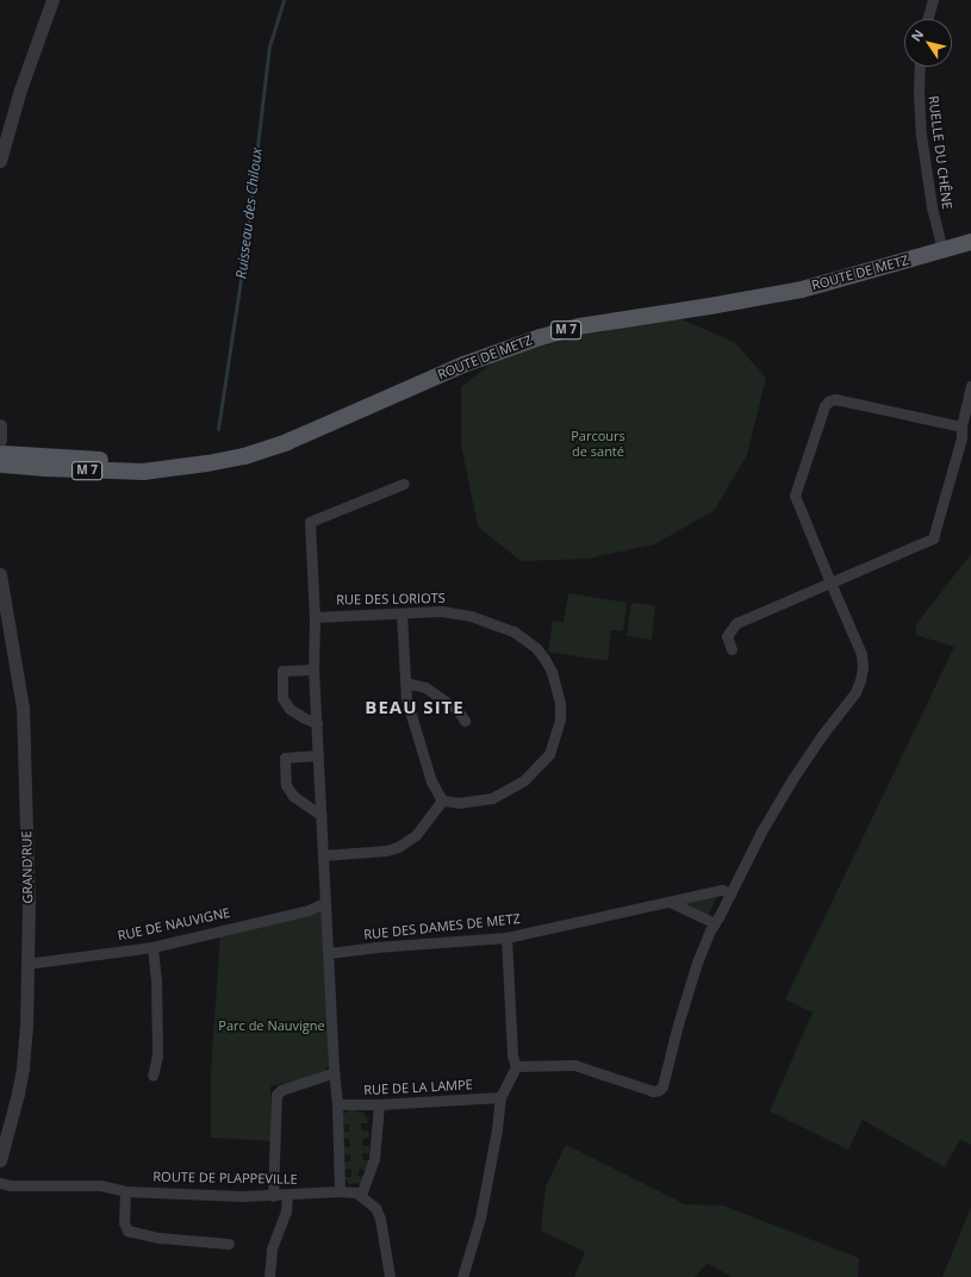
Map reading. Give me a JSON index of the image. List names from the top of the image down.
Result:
{
  "streets": {
    "main road": ["ROUTE DE METZ", "M 7"],
    "street": [
      "RUELLE DU CHÊNE",
      "RUE DES LORIOTS",
      "GRAND'RUE",
      "RUE DE NAUVIGNE",
      "RUE DES DAMES DE METZ",
      "RUE DE LA LAMPE",
      "ROUTE DE PLAPPEVILLE"
    ]
  },
  "crossings": [
    ["RUELLE DU CHÊNE", "ROUTE DE METZ"],
    ["GRAND'RUE", "RUE DE NAUVIGNE"]
  ],
  "districts": ["BEAU SITE"],
  "water": ["Ruisseau des Chiloux"],
  "parks": ["Parcours de santé", "Parc de Nauvigne"],
  "north": "top left"
}
